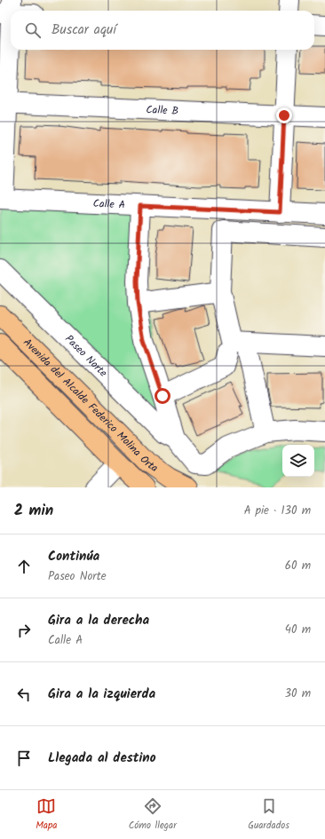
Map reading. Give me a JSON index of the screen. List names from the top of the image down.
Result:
{
  "streets": {
    "main road": ["Avenida del Alcalde Federico Molina Orta"],
    "street": ["Calle B", "Calle A", "Paseo Norte"]
  },
  "crossings": [
    ["Calle A", "Paseo Norte"]
  ],
  "page": {
    "search": "Buscar aquí",
    "heading": ["2 min", "A pie · 130 m"],
    "list": [
      ["Continúa", "Paseo Norte", "60 m"],
      ["Gira a la derecha", "Calle A", "40 m"],
      ["Gira a la izquierda", "30 m"],
      "Llegada al destino"
    ],
    "nav": ["Mapa", "Cómo llegar", "Guardados"]
  }
}
